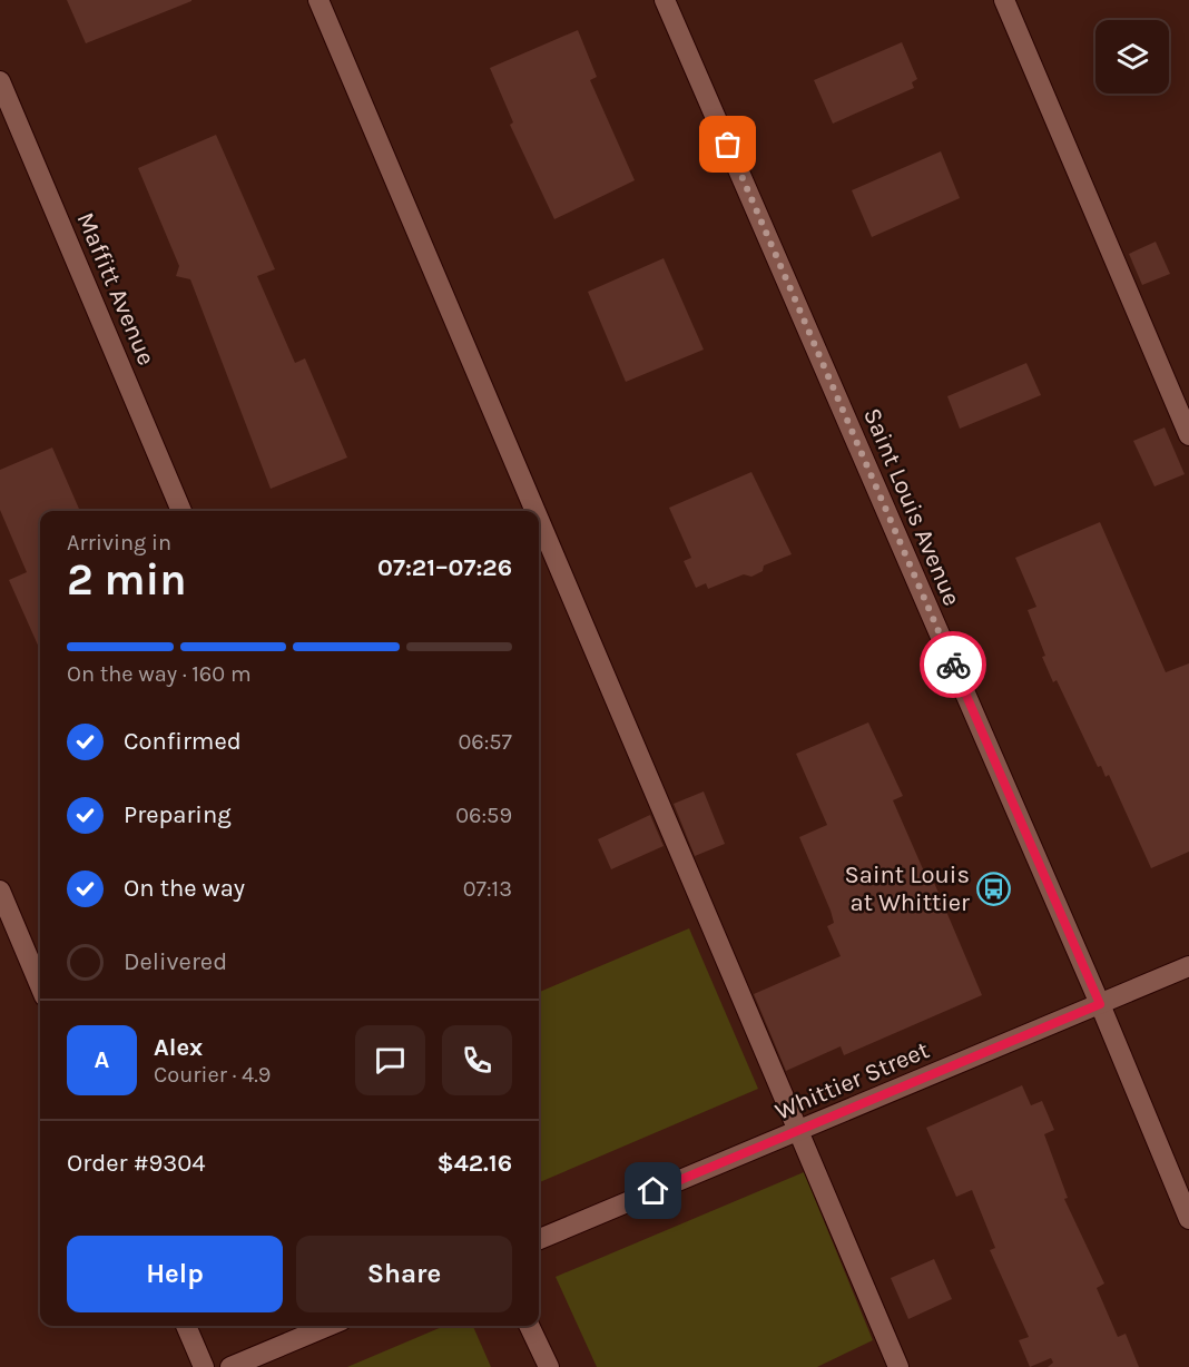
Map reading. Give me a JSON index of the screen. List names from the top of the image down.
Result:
{
  "streets": {
    "street": ["Maffitt Avenue", "Saint Louis Avenue", "Whittier Street"]
  },
  "crossings": [
    ["Saint Louis Avenue", "Whittier Street"]
  ],
  "places": {
    "bus stop": ["Saint Louis at Whittier"]
  },
  "page": {
    "heading": ["2 min", "Arriving in", "07:21–07:26"],
    "panel": [
      "Alex",
      "Courier · 4.9",
      "Order #9304",
      "$42.16"
    ],
    "bar": "On the way · 160 m",
    "list": [
      ["Confirmed", "06:57"],
      ["Preparing", "06:59"],
      ["On the way", "07:13"],
      "Delivered"
    ],
    "round": "A",
    "buttons": ["Help", "Share"]
  }
}
